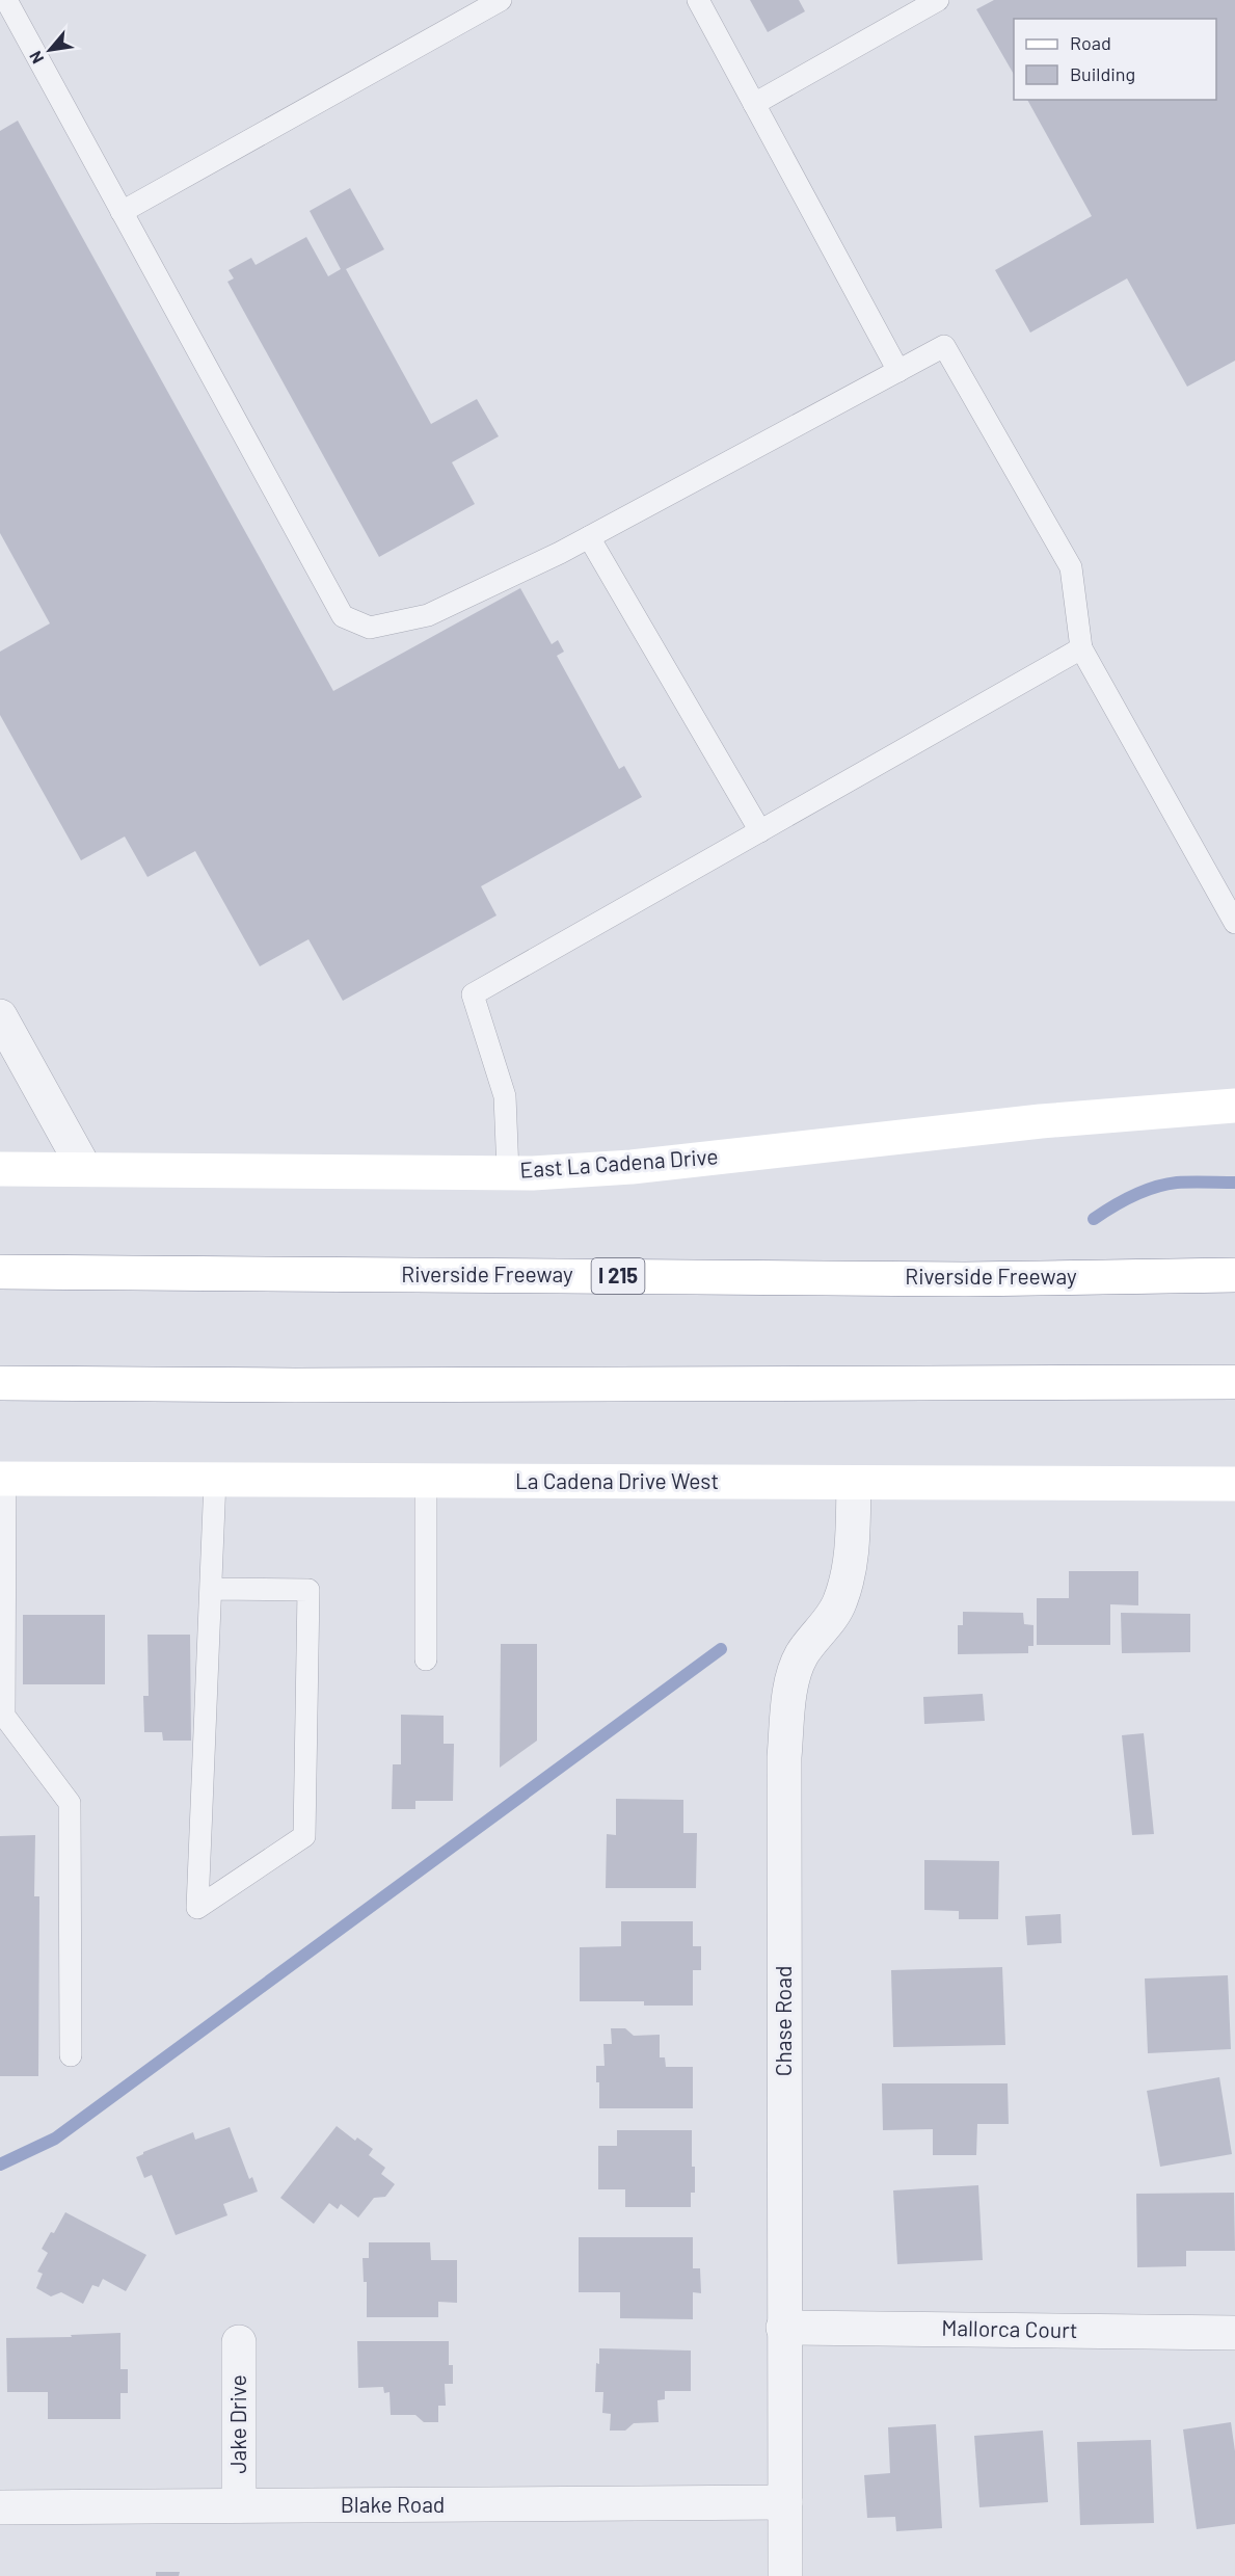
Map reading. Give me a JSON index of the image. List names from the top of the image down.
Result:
{
  "streets": {
    "main road": [
      "East La Cadena Drive",
      "Riverside Freeway",
      "I 215",
      "La Cadena Drive West"
    ],
    "street": [
      "Chase Road",
      "Mallorca Court",
      "Jake Drive",
      "Blake Road"
    ]
  },
  "crossings": [
    ["La Cadena Drive West", "Chase Road"],
    ["Chase Road", "Mallorca Court"],
    ["Chase Road", "Blake Road"],
    ["Jake Drive", "Blake Road"]
  ],
  "legend": ["Road", "Building"],
  "north": "bottom left"
}
